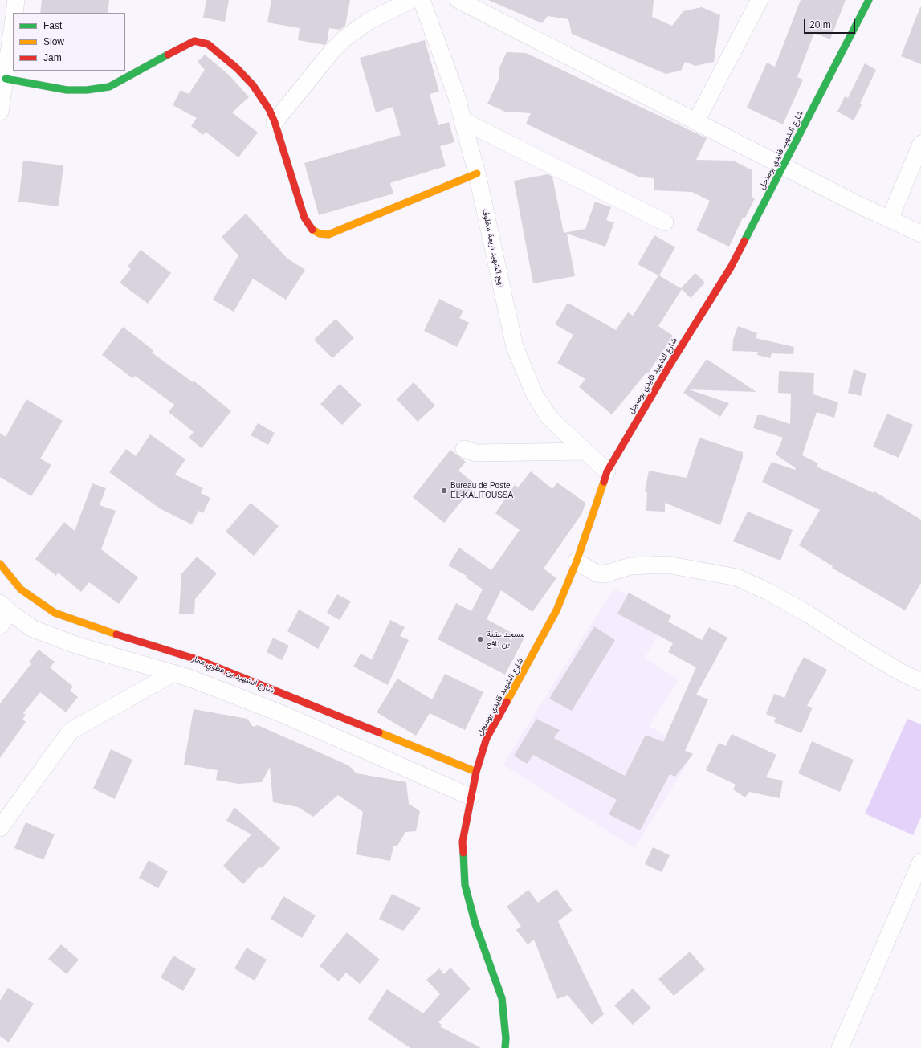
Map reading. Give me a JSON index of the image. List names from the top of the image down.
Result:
{
  "streets": {
    "street": ["شارع الشهيد قايدي بومنجل", "نهج الشهيد تريعة مخلوف", "شارع الشهيد بن عطوي عمار"]
  },
  "crossings": [
    ["شارع الشهيد قايدي بومنجل", "نهج الشهيد تريعة مخلوف"],
    ["شارع الشهيد قايدي بومنجل", "شارع الشهيد بن عطوي عمار"]
  ],
  "places": ["Bureau de Poste EL-KALITOUSSA", "مسجد عقبة بن نافع"],
  "legend": ["Fast", "Slow", "Jam"],
  "scale_bar": "20 m"
}
